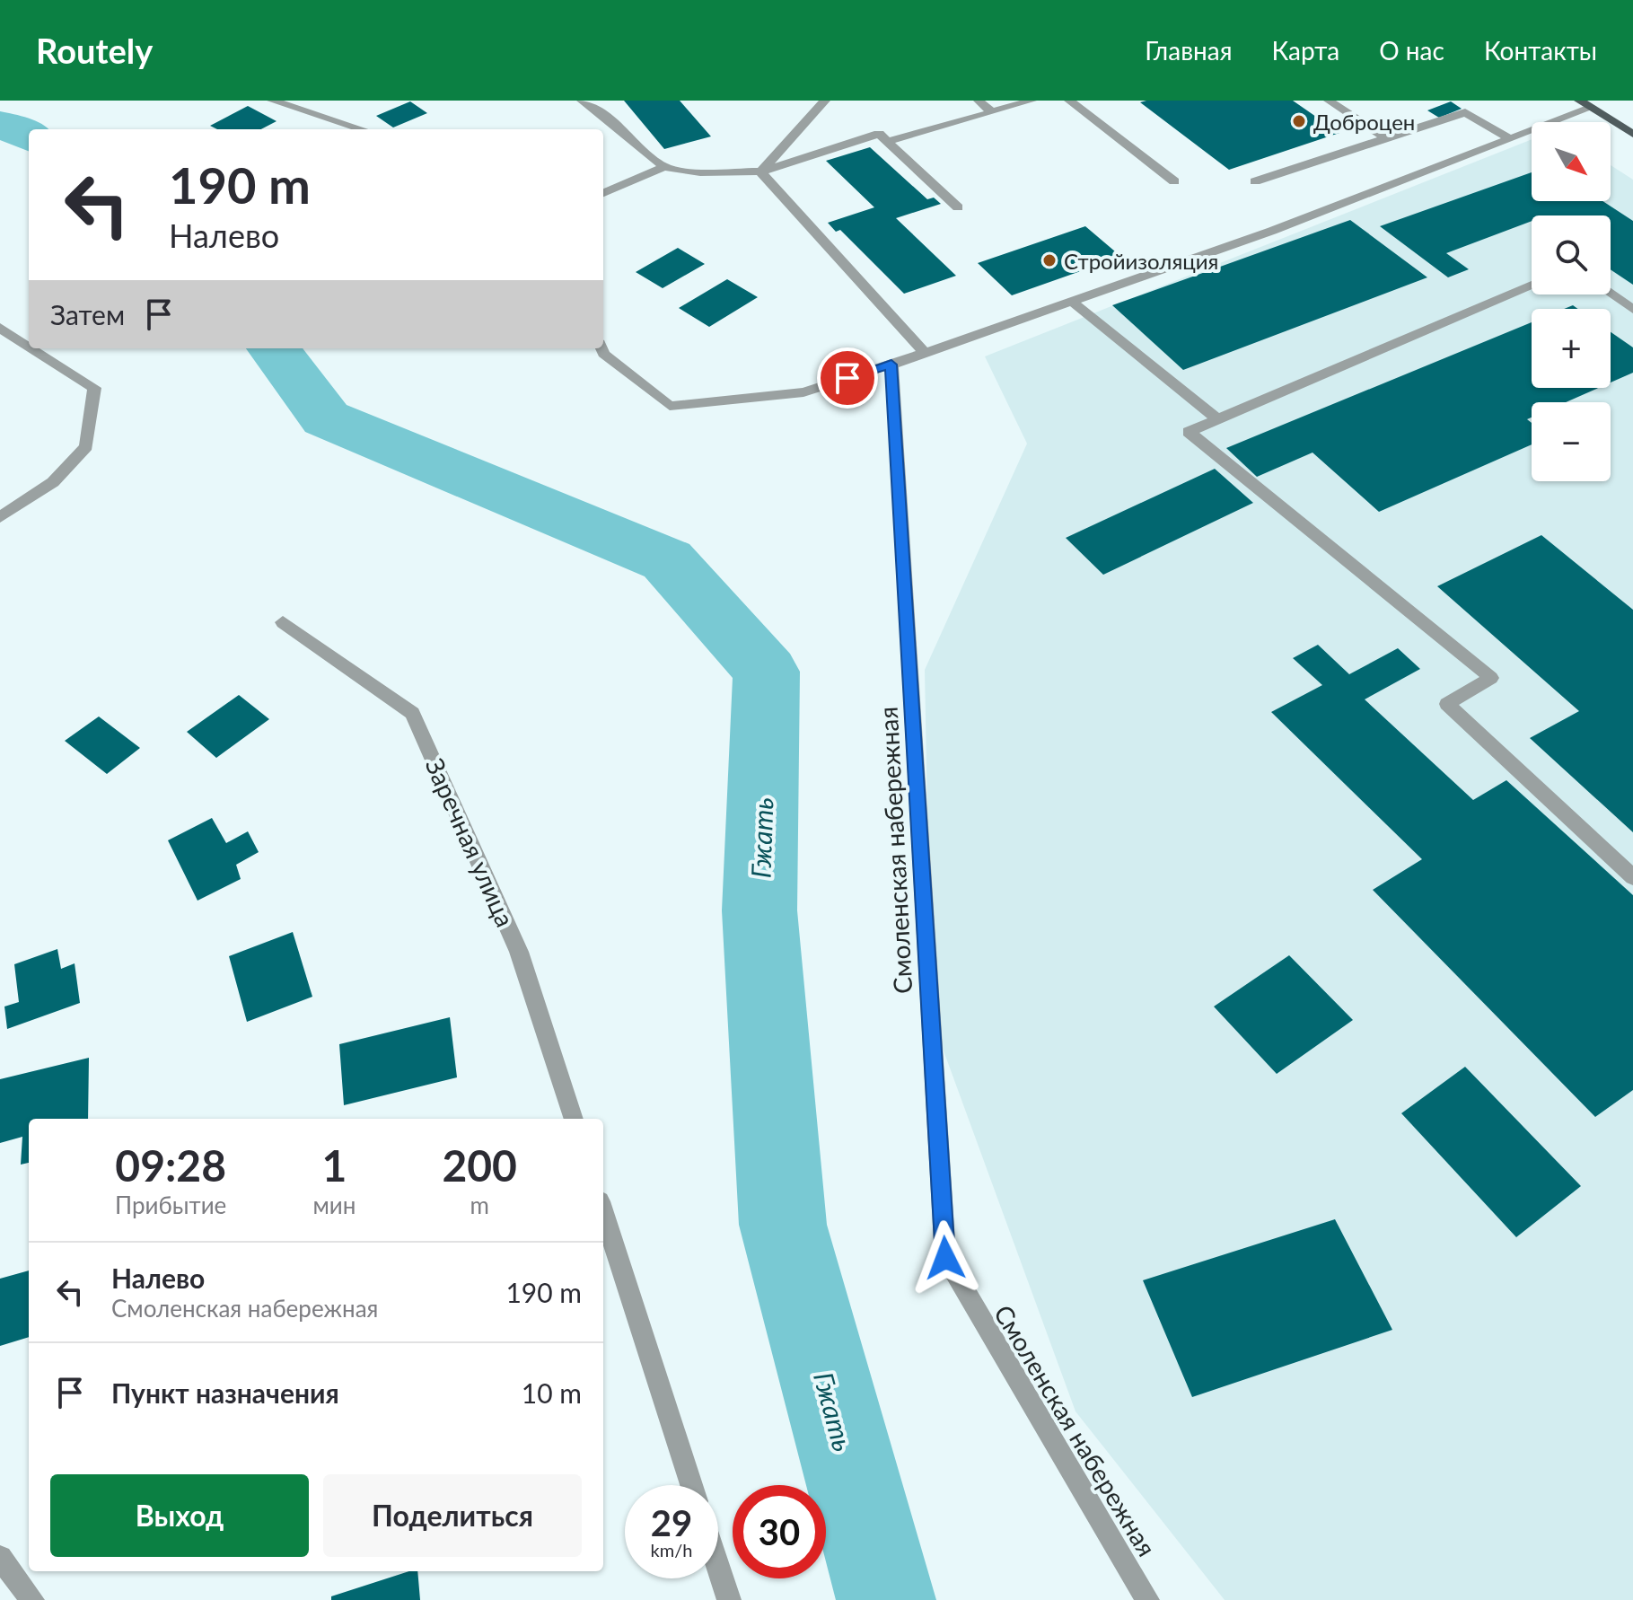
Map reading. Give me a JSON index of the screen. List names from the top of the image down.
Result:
{
  "streets": {
    "street": ["Заречная улица", "Смоленская набережная"]
  },
  "water": ["Гжать"],
  "places": ["Доброцен", "Стройизоляция"],
  "north": "bottom right",
  "page": {
    "header": "Routely",
    "nav": [
      "Главная",
      "Карта",
      "О нас",
      "Контакты"
    ],
    "map_buttons": ["+", "−"],
    "turn": ["190 m", "Налево"],
    "then": "Затем",
    "eta": [
      "09:28",
      "Прибытие",
      "1",
      "мин",
      "200",
      "m"
    ],
    "list": [
      {
        "name": "Налево",
        "note": "Смоленская набережная",
        "value": "190 m"
      },
      {
        "name": "Пункт назначения",
        "value": "10 m"
      }
    ],
    "buttons": ["Выход", "Поделиться"],
    "speed": "29 km/h",
    "limit": "30"
  }
}
